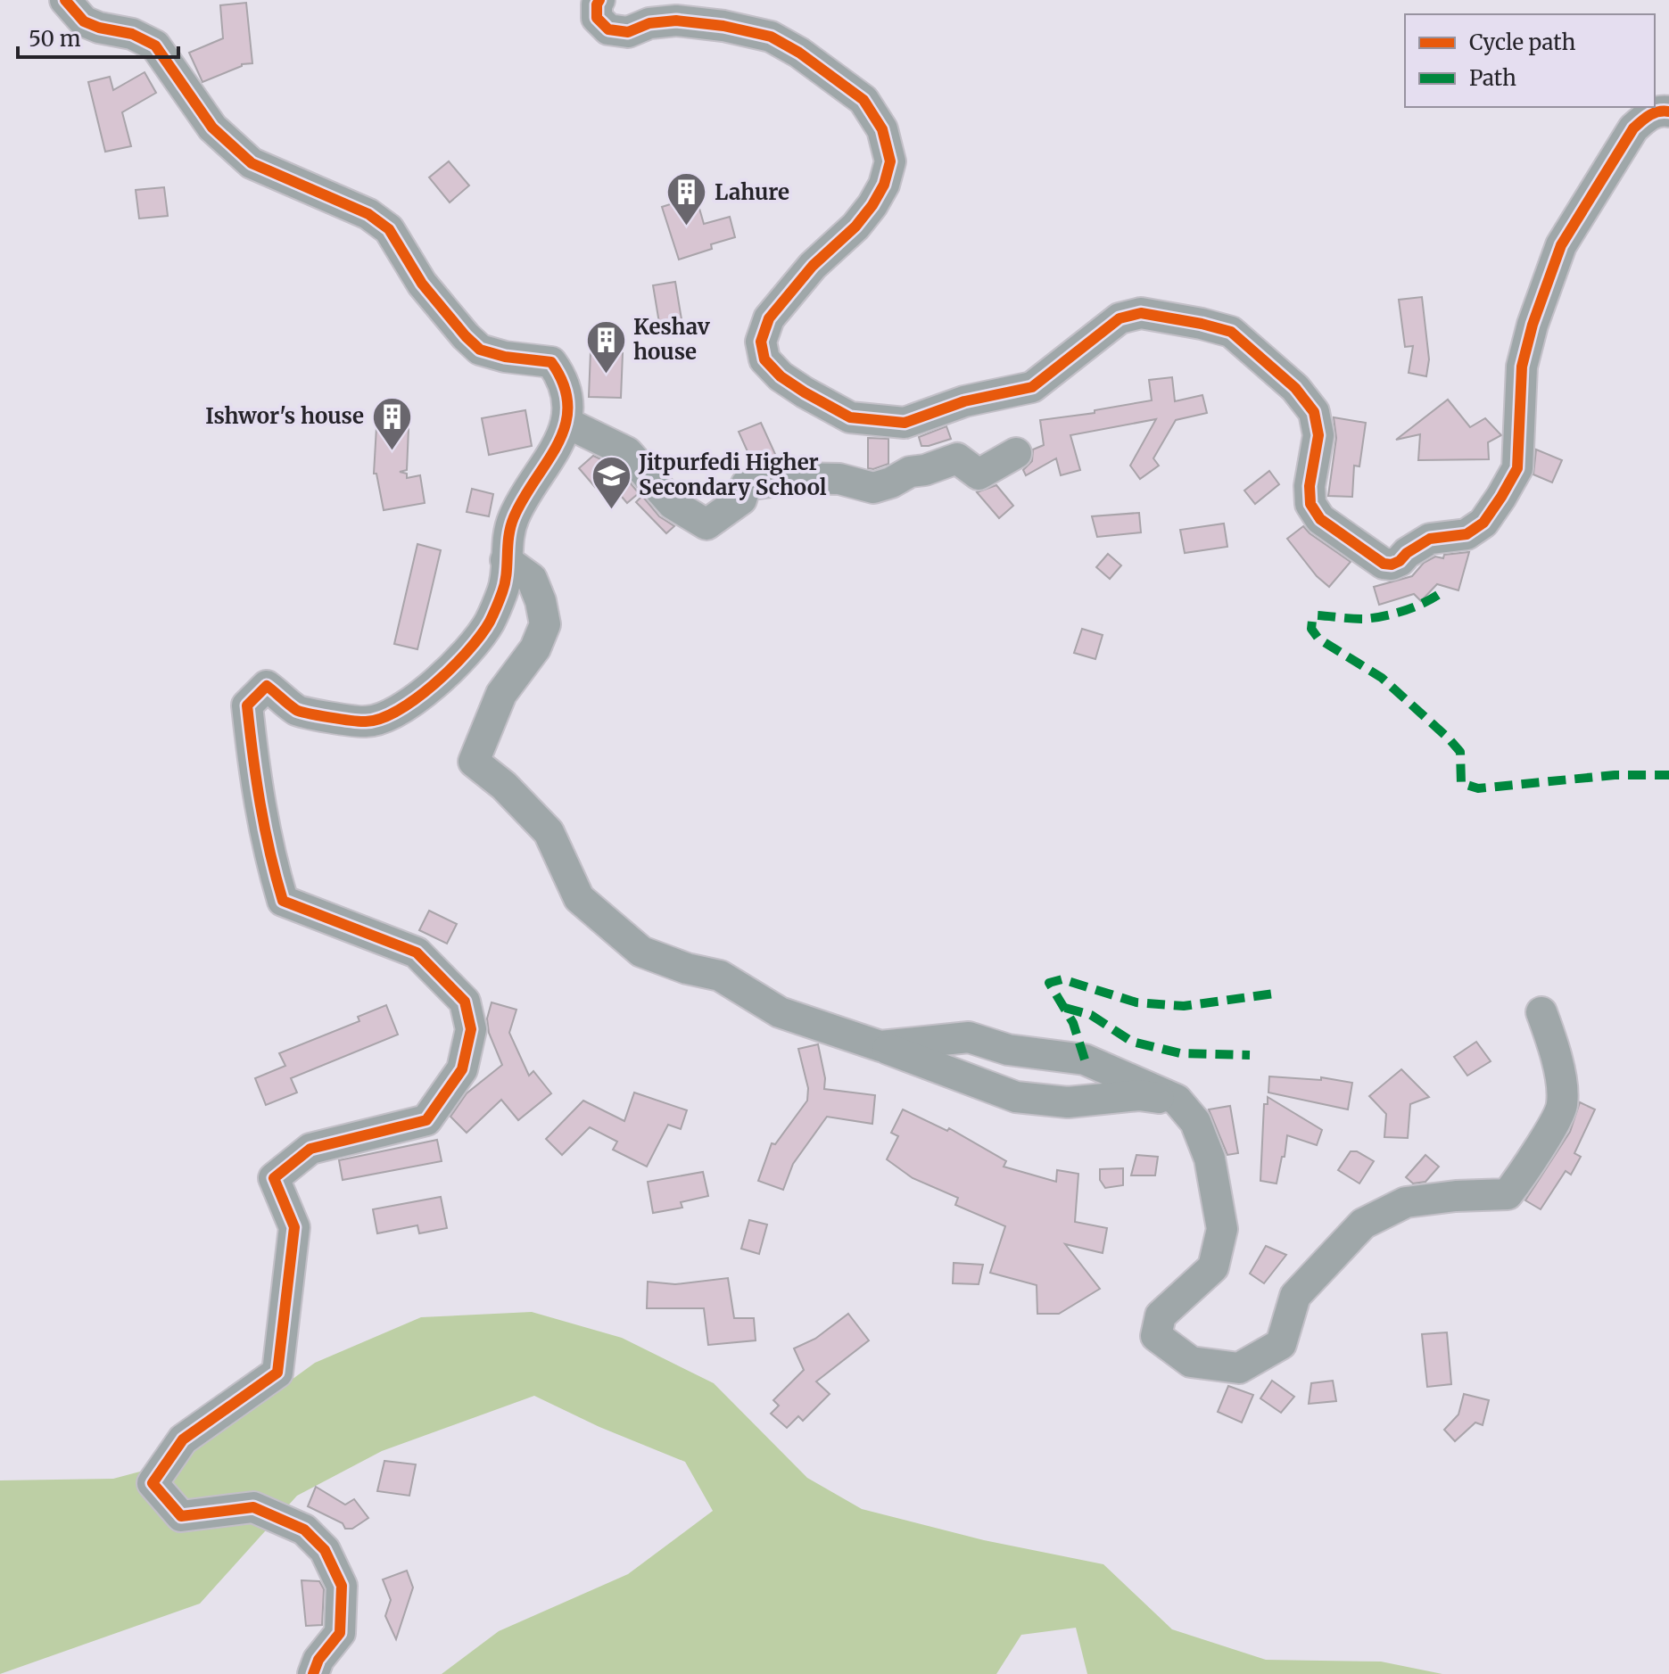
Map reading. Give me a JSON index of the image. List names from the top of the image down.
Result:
{
  "places": {
    "building": ["Lahure", "Keshav house", "Ishwor's house"],
    "school or university": ["Jitpurfedi Higher Secondary School"]
  },
  "legend": ["Cycle path", "Path"],
  "scale_bar": "50 m"
}
